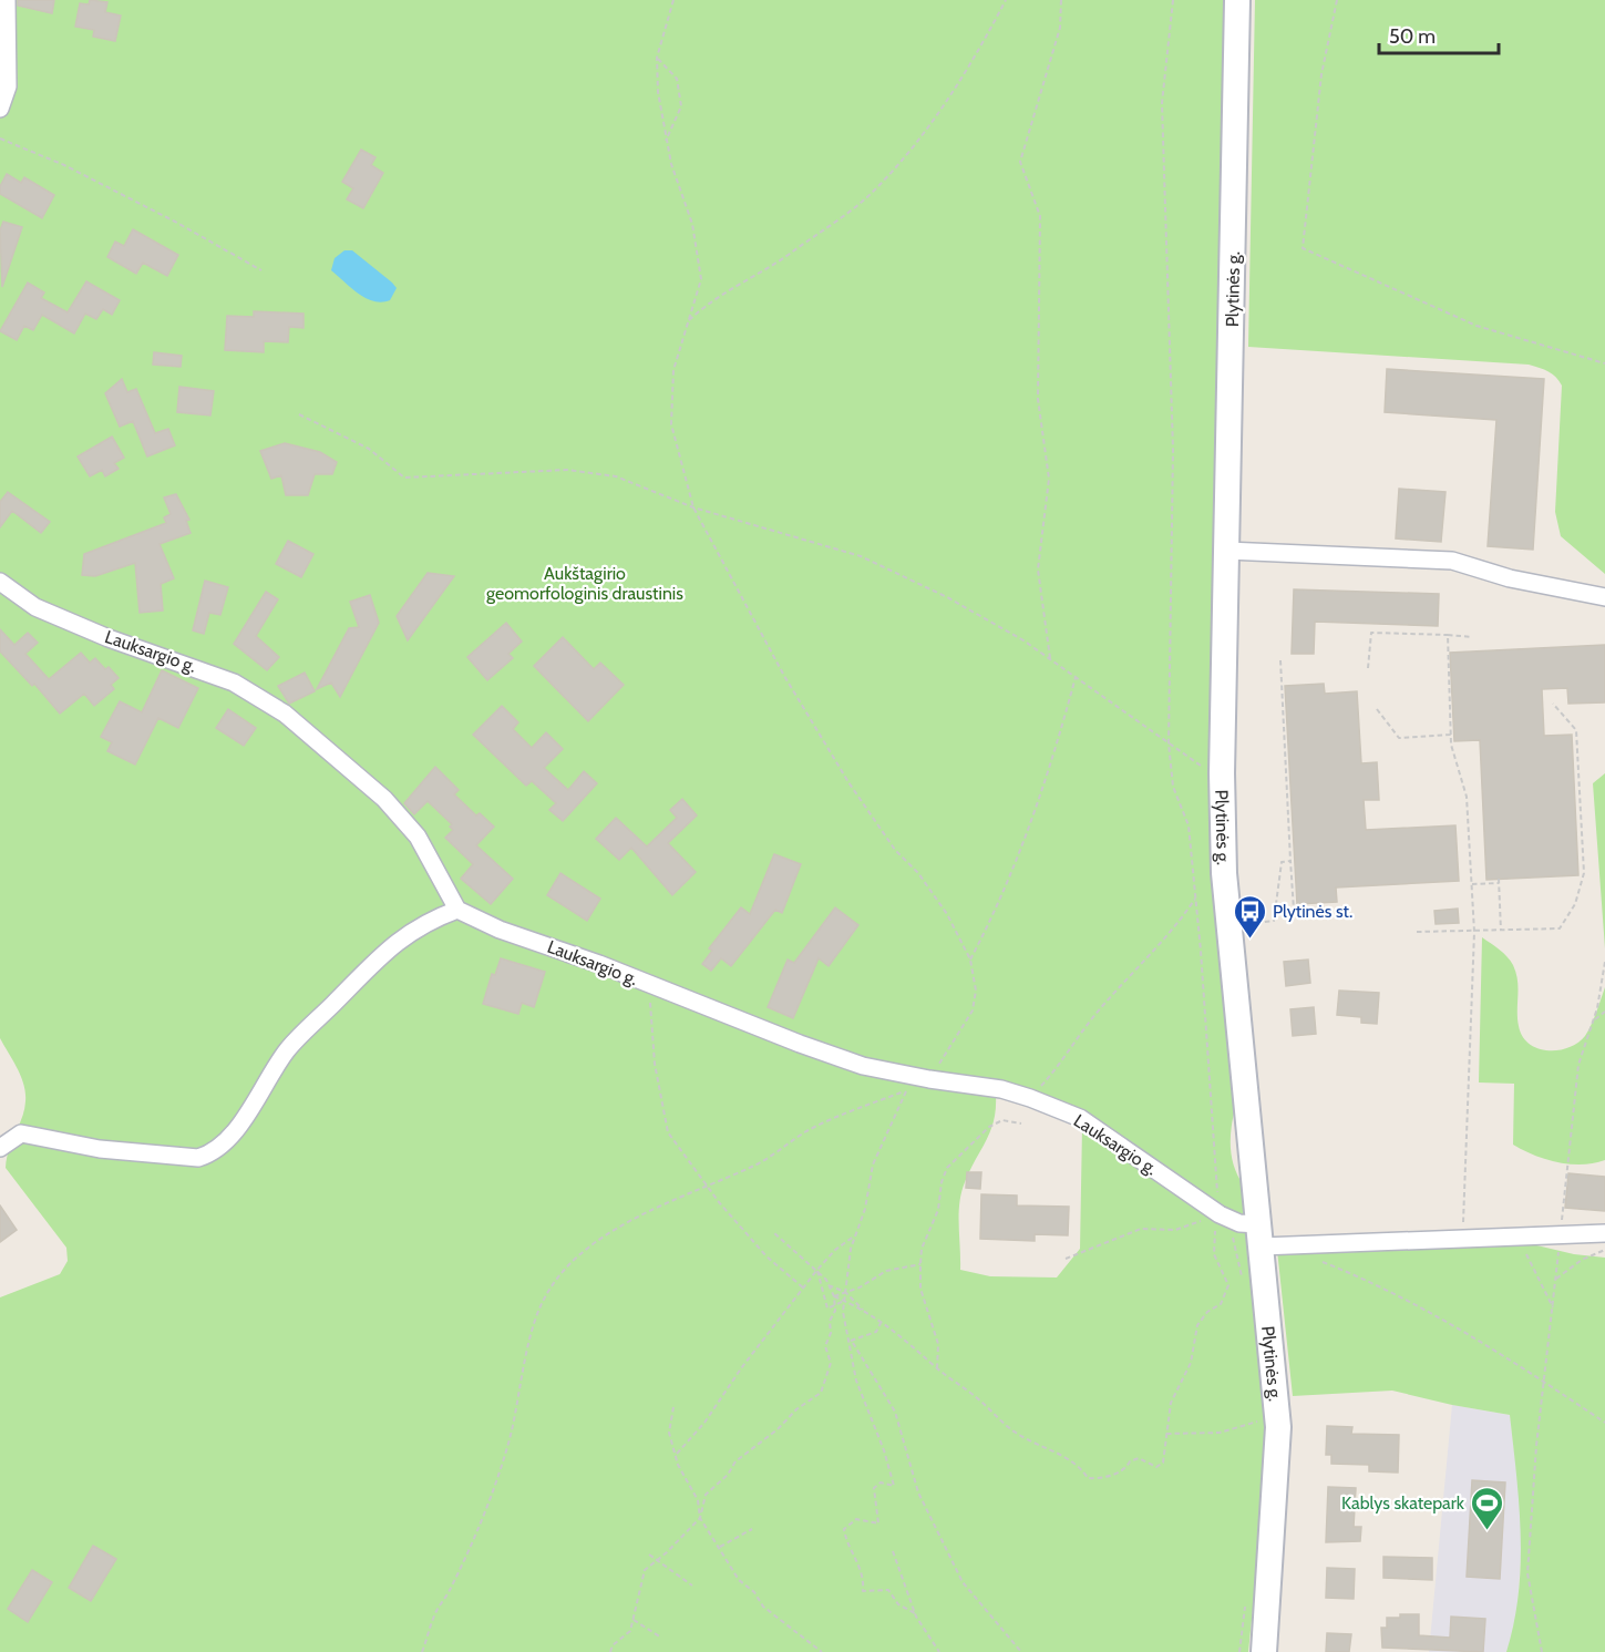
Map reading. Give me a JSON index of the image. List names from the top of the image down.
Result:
{
  "streets": {
    "main road": ["Plytinės g."],
    "street": ["Lauksargio g."]
  },
  "crossings": [
    ["Plytinės g.", "Lauksargio g."]
  ],
  "parks": ["Aukštagirio geomorfologinis draustinis"],
  "places": {
    "bus stop": ["Plytinės st."],
    "sports": ["Kablys skatepark"]
  },
  "scale_bar": "50 m"
}
